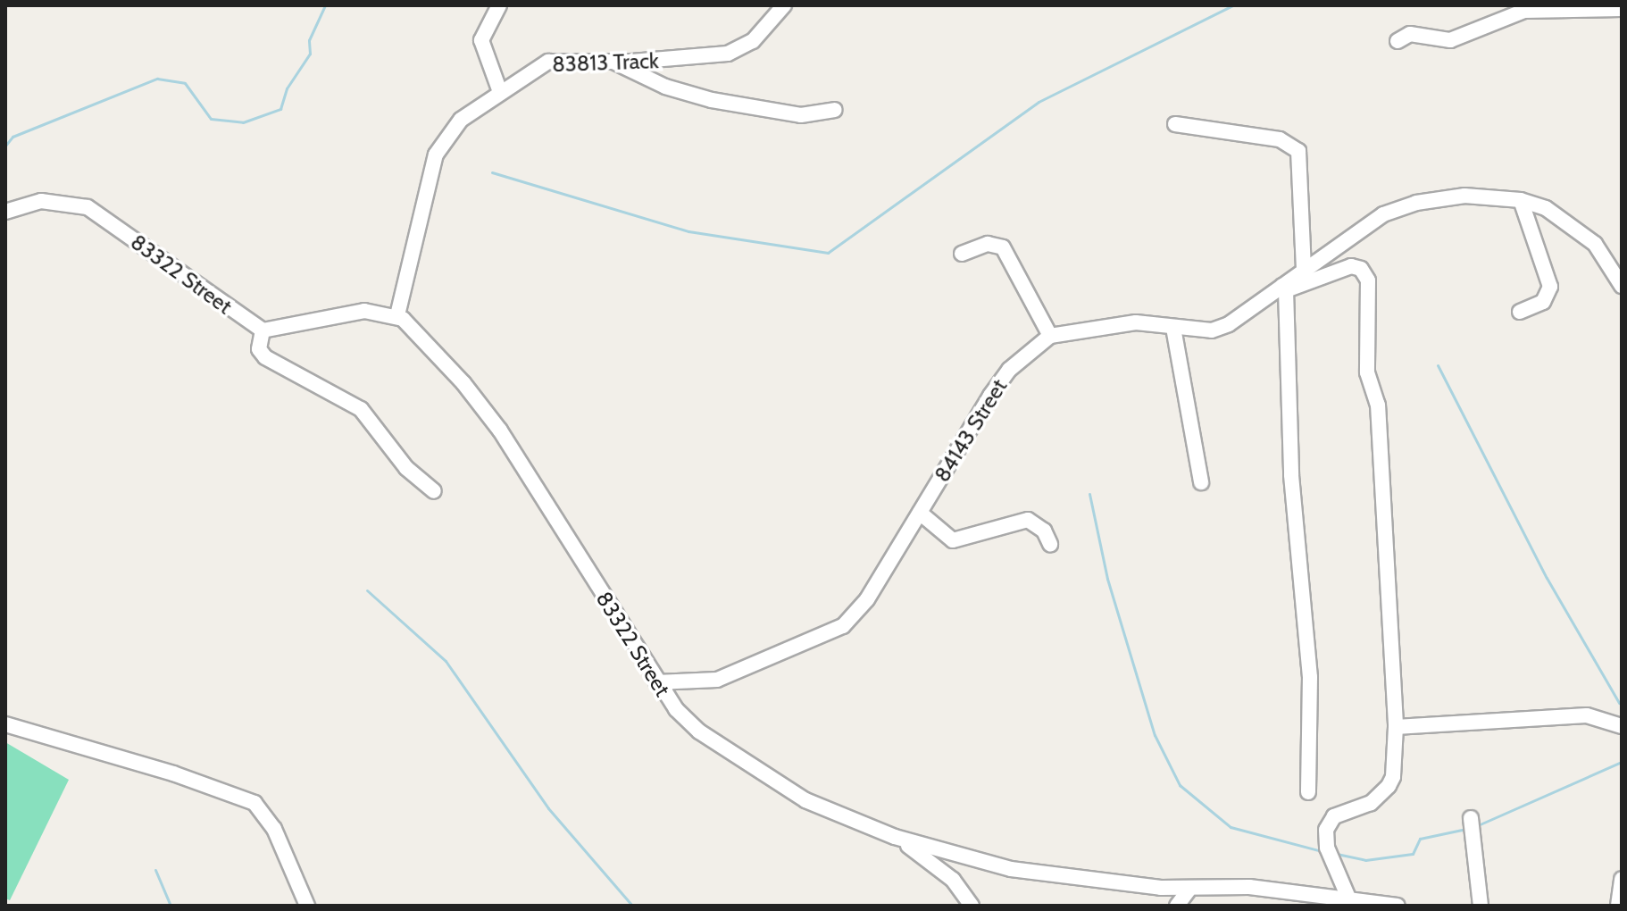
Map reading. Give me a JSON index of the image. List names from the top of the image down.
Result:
{
  "streets": {
    "street": ["83813 Track", "83322 Street", "84143 Street"]
  },
  "crossings": [
    ["83813 Track", "83322 Street"],
    ["83322 Street", "84143 Street"]
  ]
}
